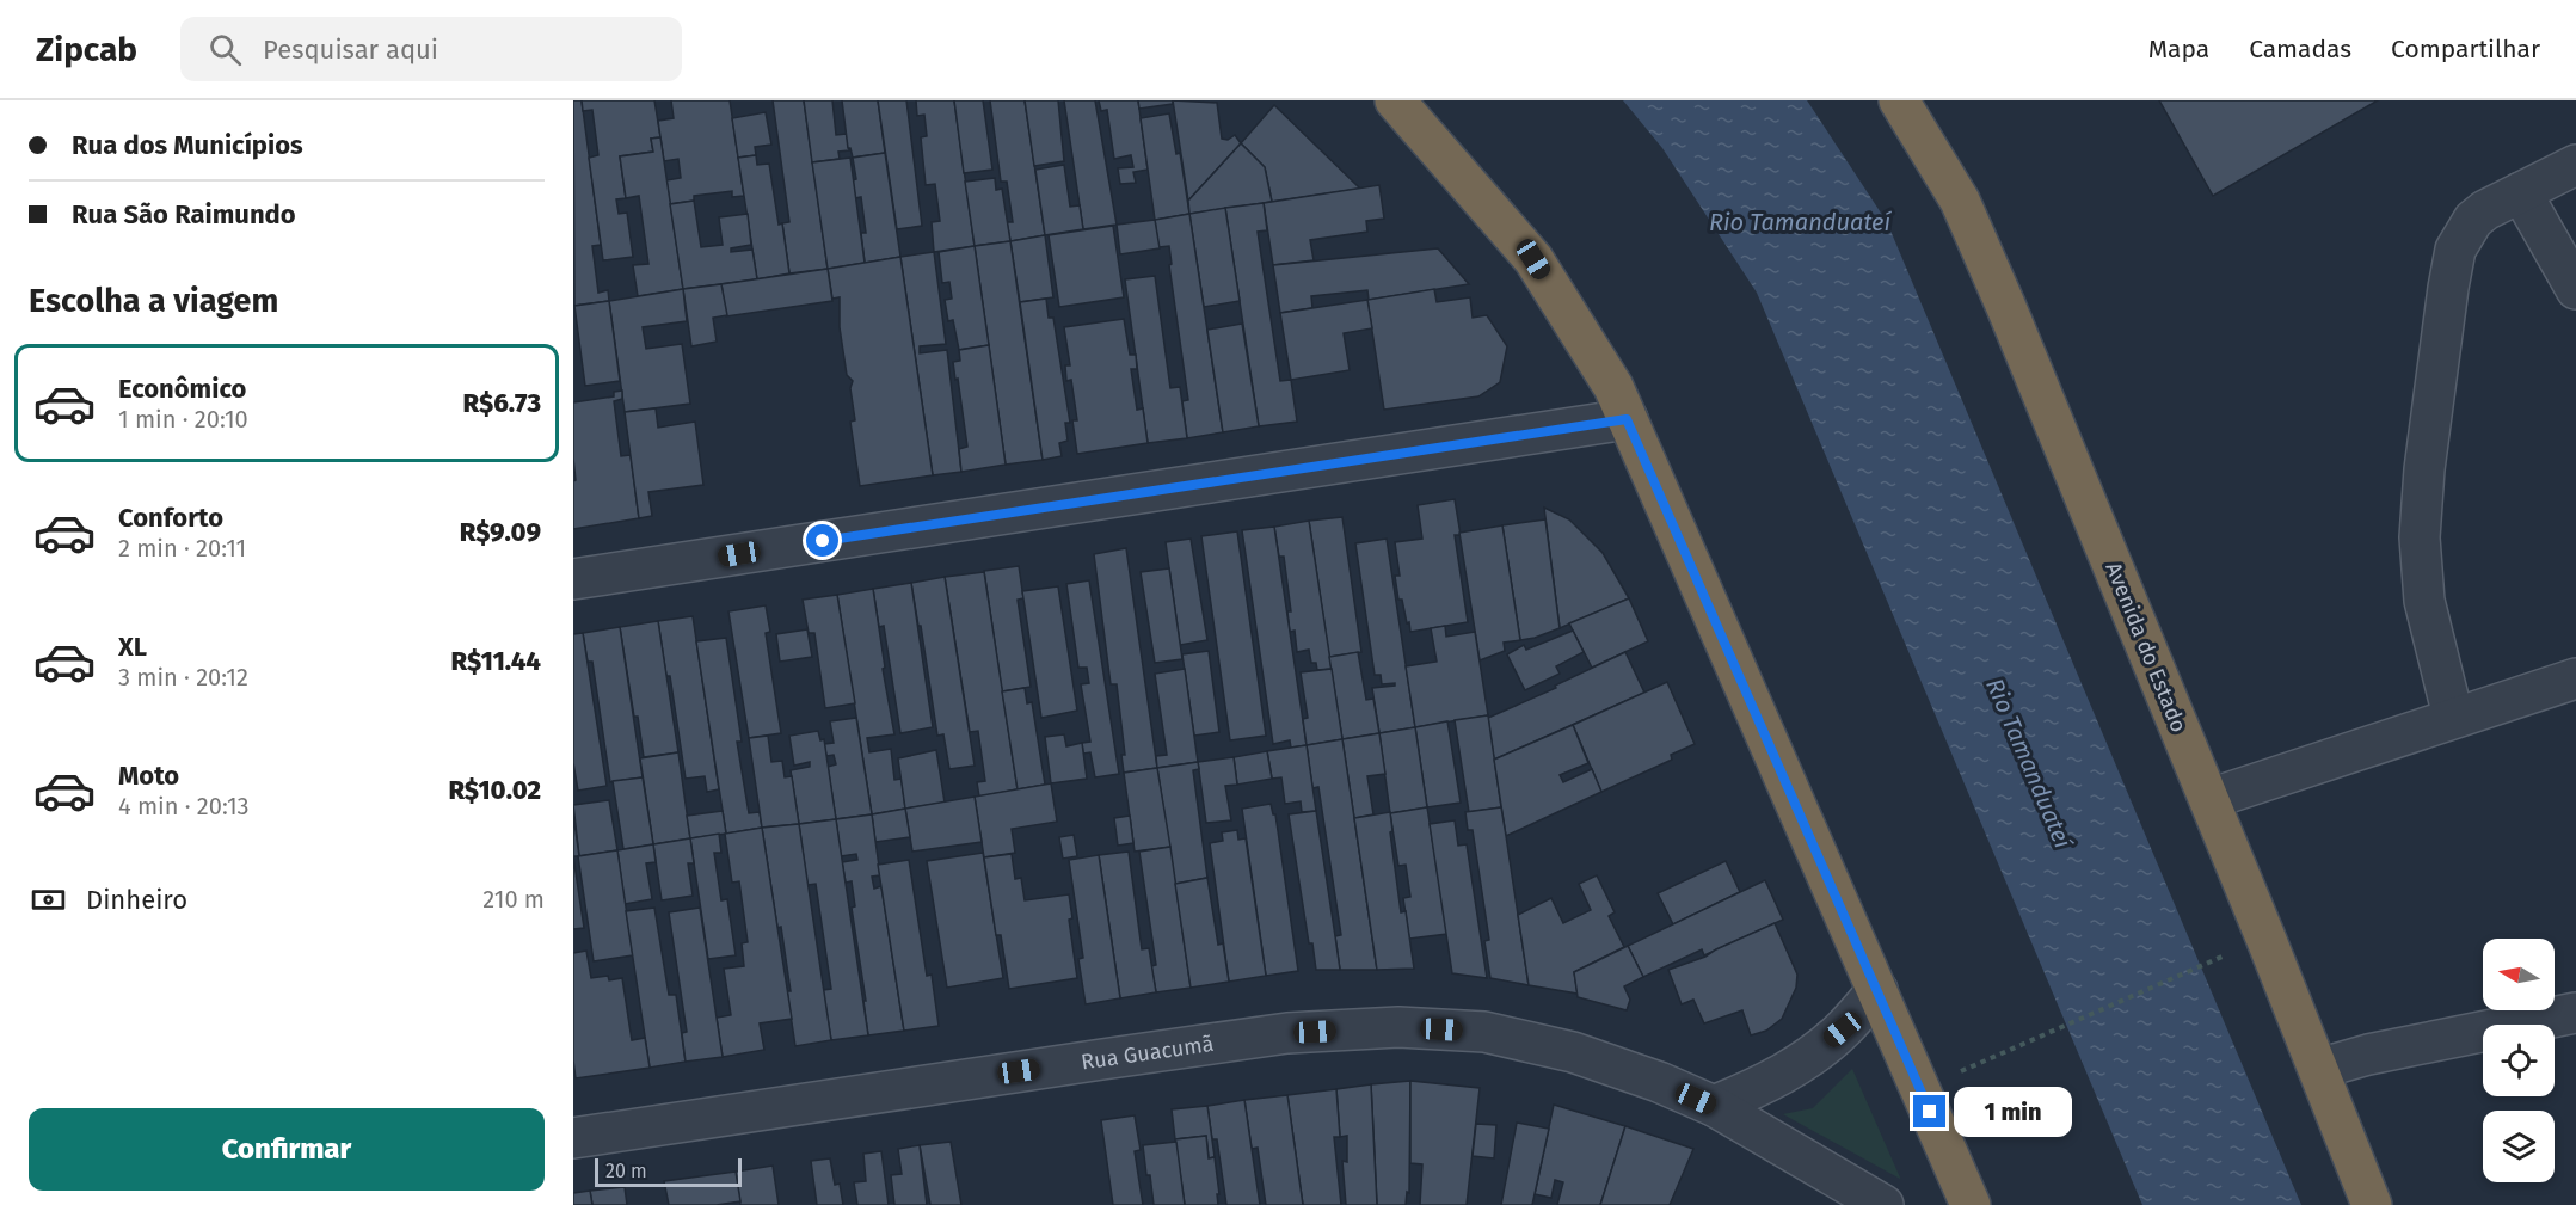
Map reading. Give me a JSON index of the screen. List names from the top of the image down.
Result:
{
  "streets": {
    "highway": ["Avenida do Estado"],
    "street": ["Rua Guacumã"]
  },
  "water": ["Rio Tamanduateí"],
  "scale_bar": "20 m",
  "north": "left",
  "page": {
    "header": "Zipcab",
    "search": "Pesquisar aqui",
    "nav": ["Mapa", "Camadas", "Compartilhar"],
    "banner": ["Rua dos Municípios", "Rua São Raimundo"],
    "heading": "Escolha a viagem",
    "list": [
      {
        "name": "Econômico",
        "note": "1 min · 20:10",
        "value": "R$6.73"
      },
      {
        "name": "Conforto",
        "note": "2 min · 20:11",
        "value": "R$9.09"
      },
      {
        "name": "XL",
        "note": "3 min · 20:12",
        "value": "R$11.44"
      },
      {
        "name": "Moto",
        "note": "4 min · 20:13",
        "value": "R$10.02"
      }
    ],
    "pay": ["Dinheiro", "210 m"],
    "bubble": "1 min",
    "buttons": "Confirmar",
    "scale": "20 m"
  }
}
